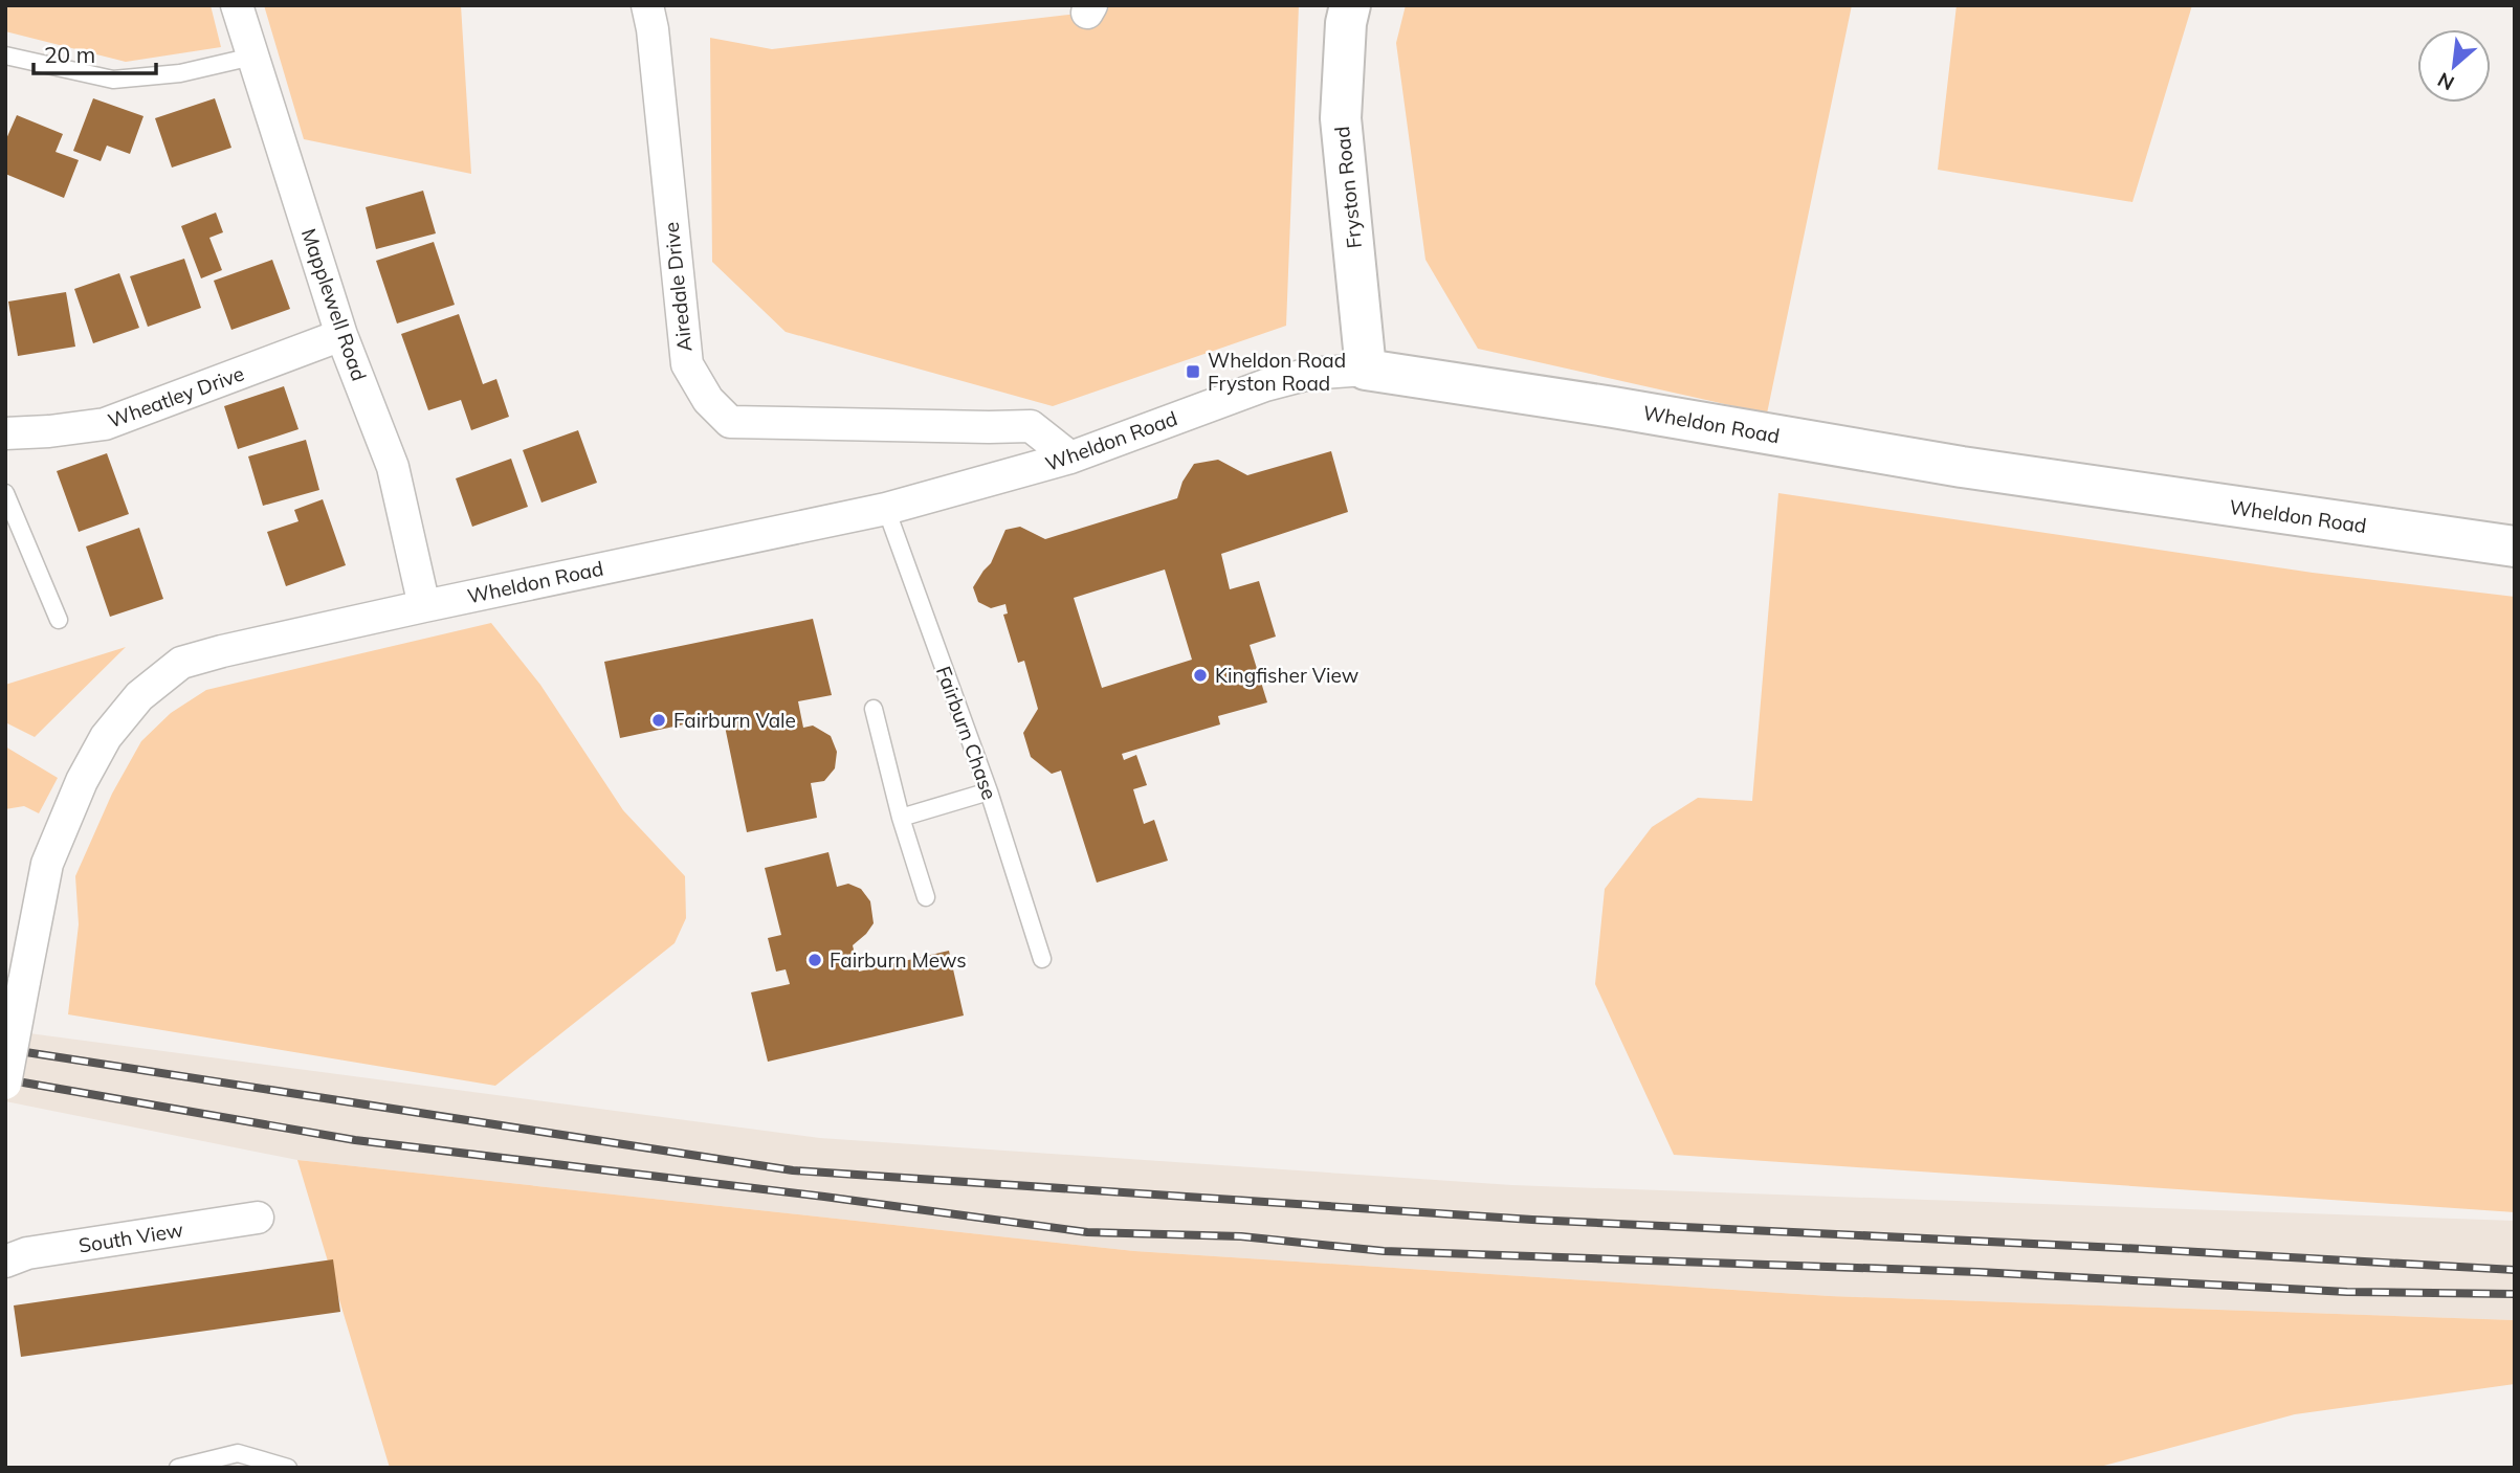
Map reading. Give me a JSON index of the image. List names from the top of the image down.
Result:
{
  "streets": {
    "street": [
      "Fryston Road",
      "Airedale Drive",
      "Mapplewell Road",
      "Wheatley Drive",
      "Wheldon Road",
      "South View"
    ],
    "lane": ["Fairburn Chase"]
  },
  "crossings": [
    ["Fryston Road", "Wheldon Road"],
    ["Airedale Drive", "Wheldon Road"],
    ["Mapplewell Road", "Wheatley Drive"],
    ["Mapplewell Road", "Wheldon Road"],
    ["Wheldon Road", "Fairburn Chase"]
  ],
  "places": {
    "transit": ["Wheldon Road Fryston Road"],
    "other": ["Kingfisher View", "Fairburn Vale", "Fairburn Mews"]
  },
  "scale_bar": "20 m",
  "north": "bottom left"
}
